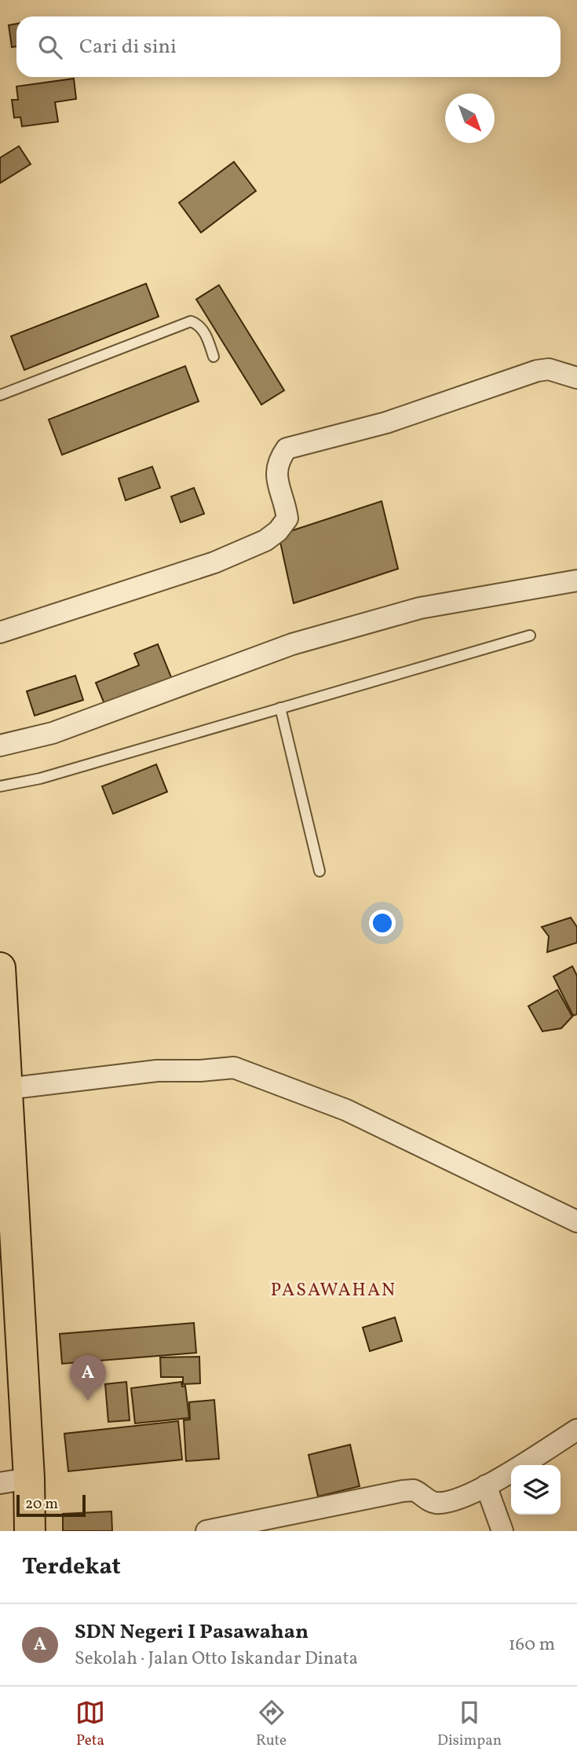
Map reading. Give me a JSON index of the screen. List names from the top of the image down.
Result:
{
  "districts": ["PASAWAHAN"],
  "scale_bar": "20 m",
  "north": "bottom right",
  "page": {
    "search": "Cari di sini",
    "pins": "A",
    "scale": "20 m",
    "heading": "Terdekat",
    "list": [
      {
        "mark": "A",
        "name": "SDN Negeri I Pasawahan",
        "note": "Sekolah · Jalan Otto Iskandar Dinata",
        "value": "160 m"
      }
    ],
    "nav": ["Peta", "Rute", "Disimpan"]
  }
}
